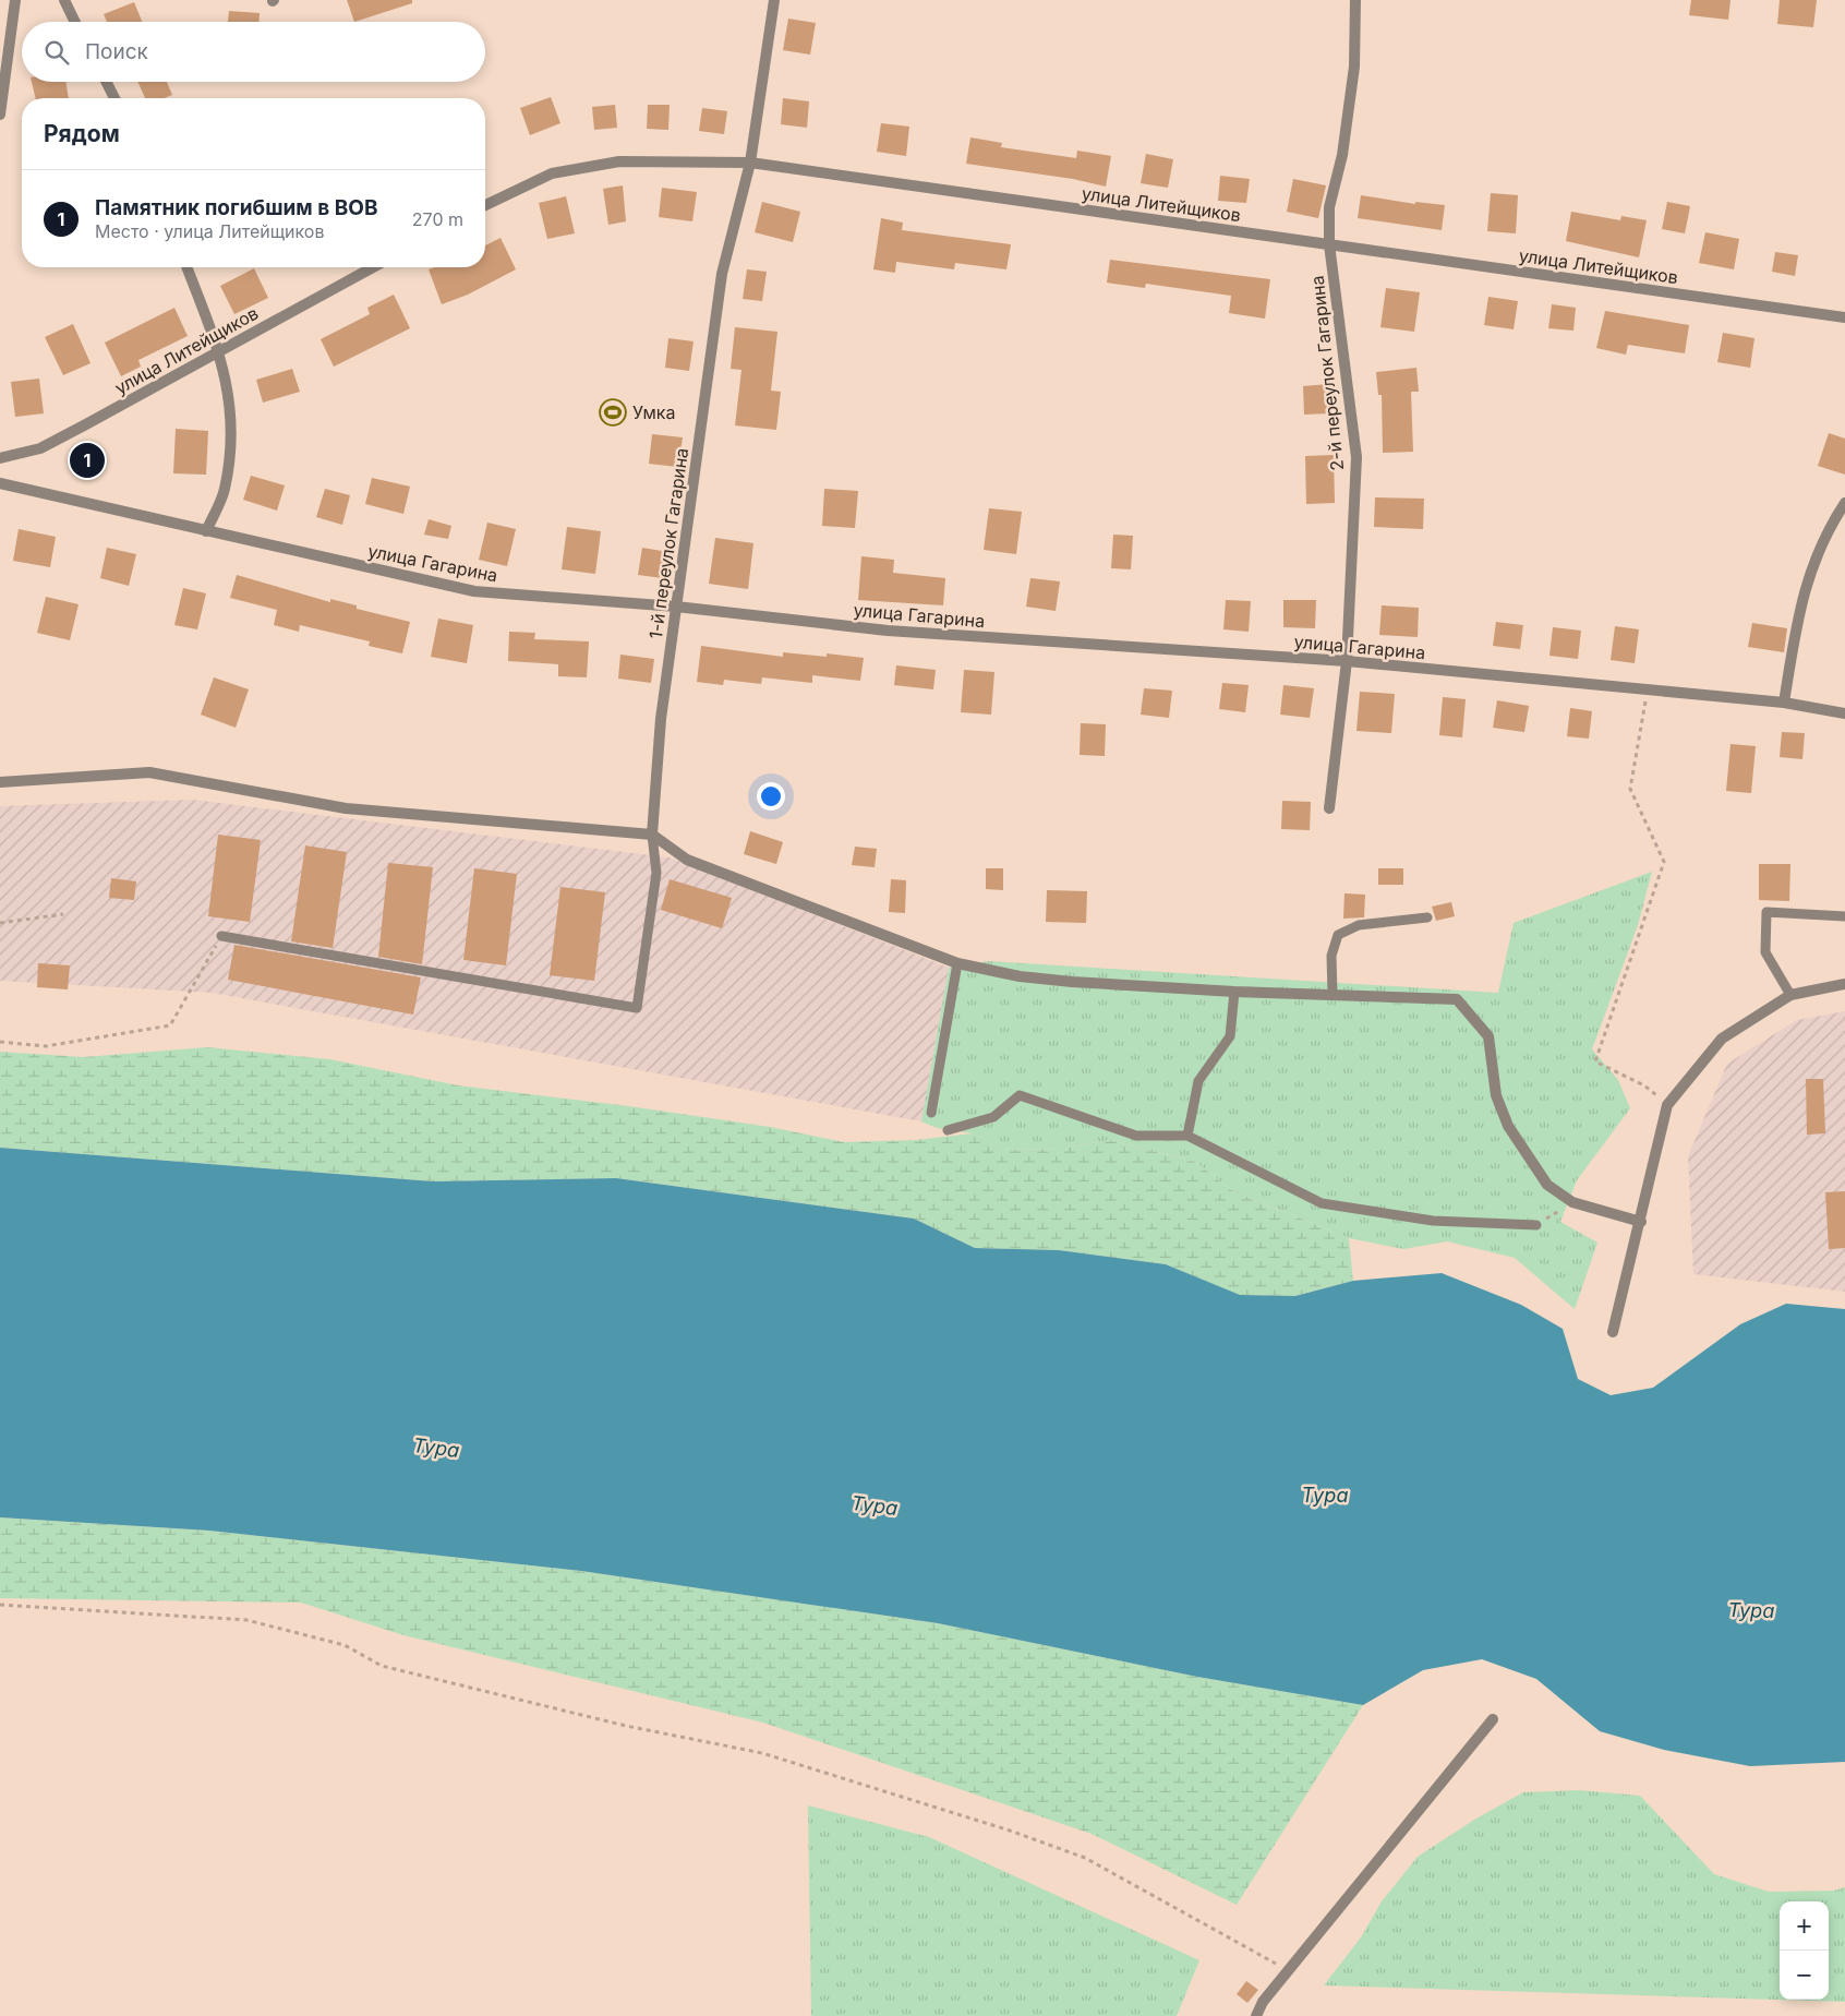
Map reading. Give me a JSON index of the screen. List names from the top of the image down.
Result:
{
  "streets": {
    "street": [
      "улица Литейщиков",
      "2-й переулок Гагарина",
      "1-й переулок Гагарина",
      "улица Гагарина"
    ]
  },
  "crossings": [
    ["улица Литейщиков", "2-й переулок Гагарина"],
    ["улица Литейщиков", "1-й переулок Гагарина"],
    ["2-й переулок Гагарина", "улица Гагарина"],
    ["1-й переулок Гагарина", "улица Гагарина"]
  ],
  "water": ["Тура"],
  "places": {
    "sports": ["Умка"]
  },
  "page": {
    "search": "Поиск",
    "heading": "Рядом",
    "list": [
      {
        "mark": "1",
        "name": "Памятник погибшим в ВОВ",
        "note": "Место · улица Литейщиков",
        "value": "270 m"
      }
    ],
    "pins": "1",
    "map_buttons": ["+", "−"]
  }
}
